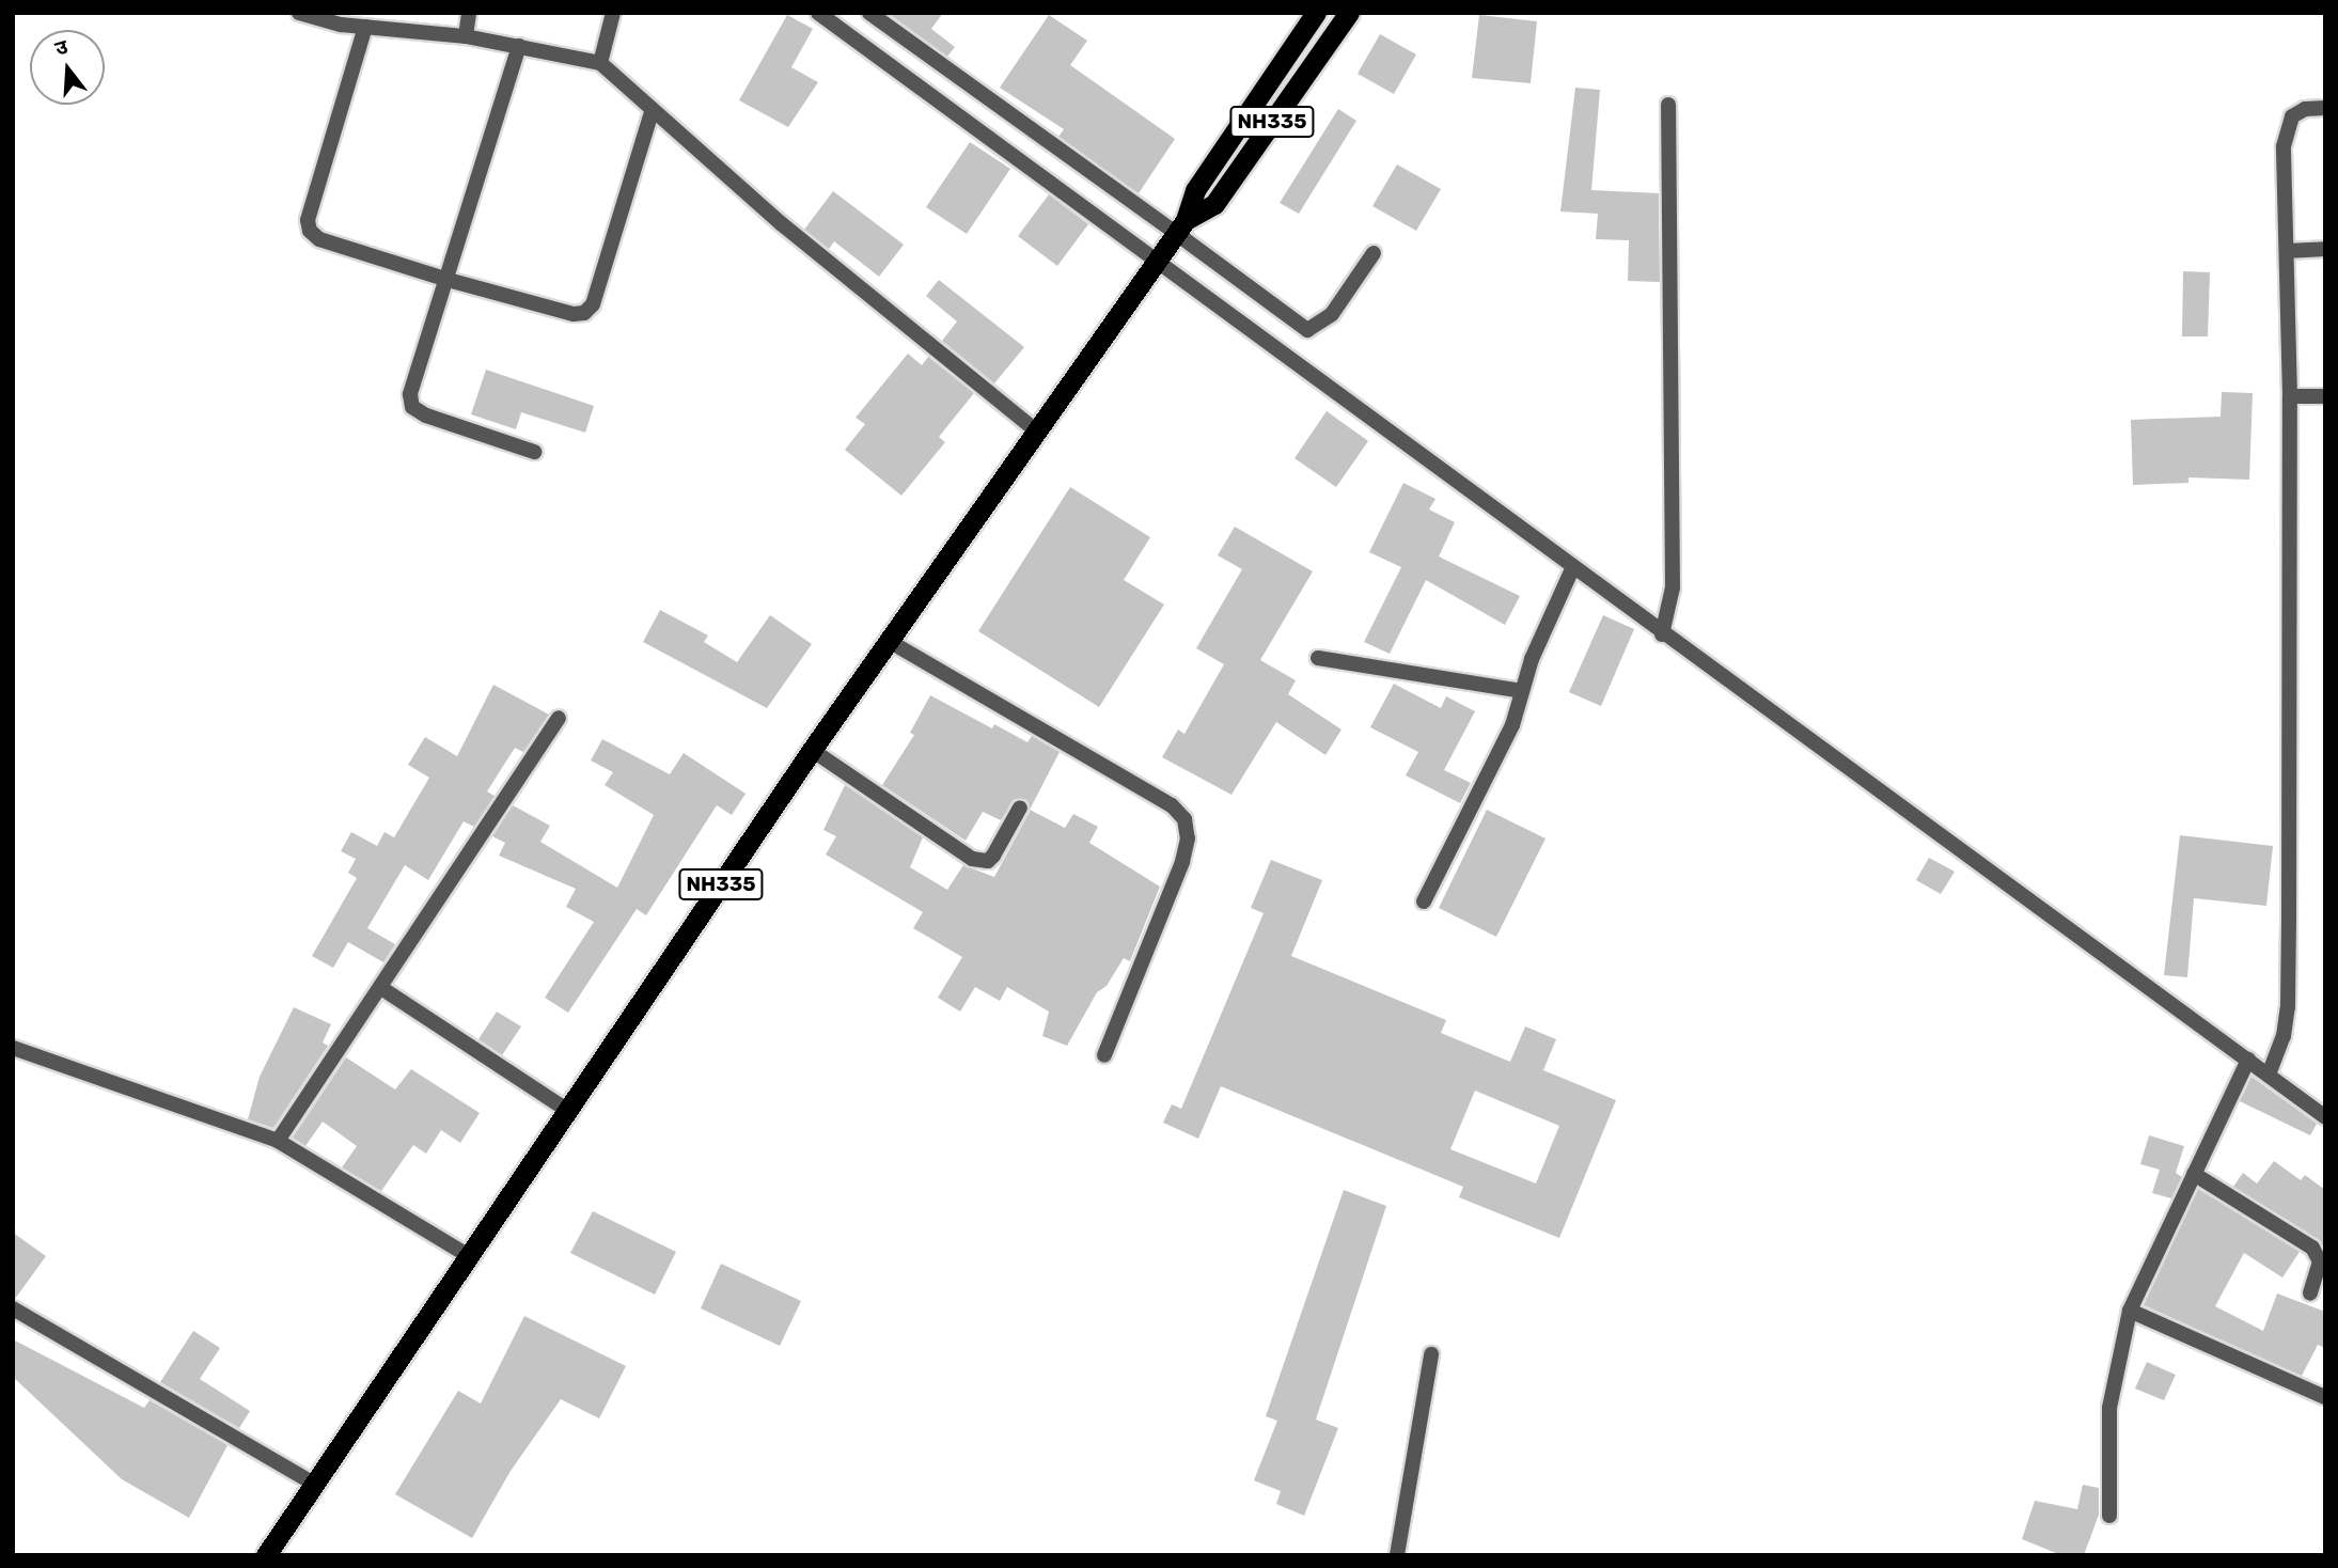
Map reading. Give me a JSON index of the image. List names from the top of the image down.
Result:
{
  "streets": {
    "highway": ["NH335"]
  },
  "north": "top"
}
